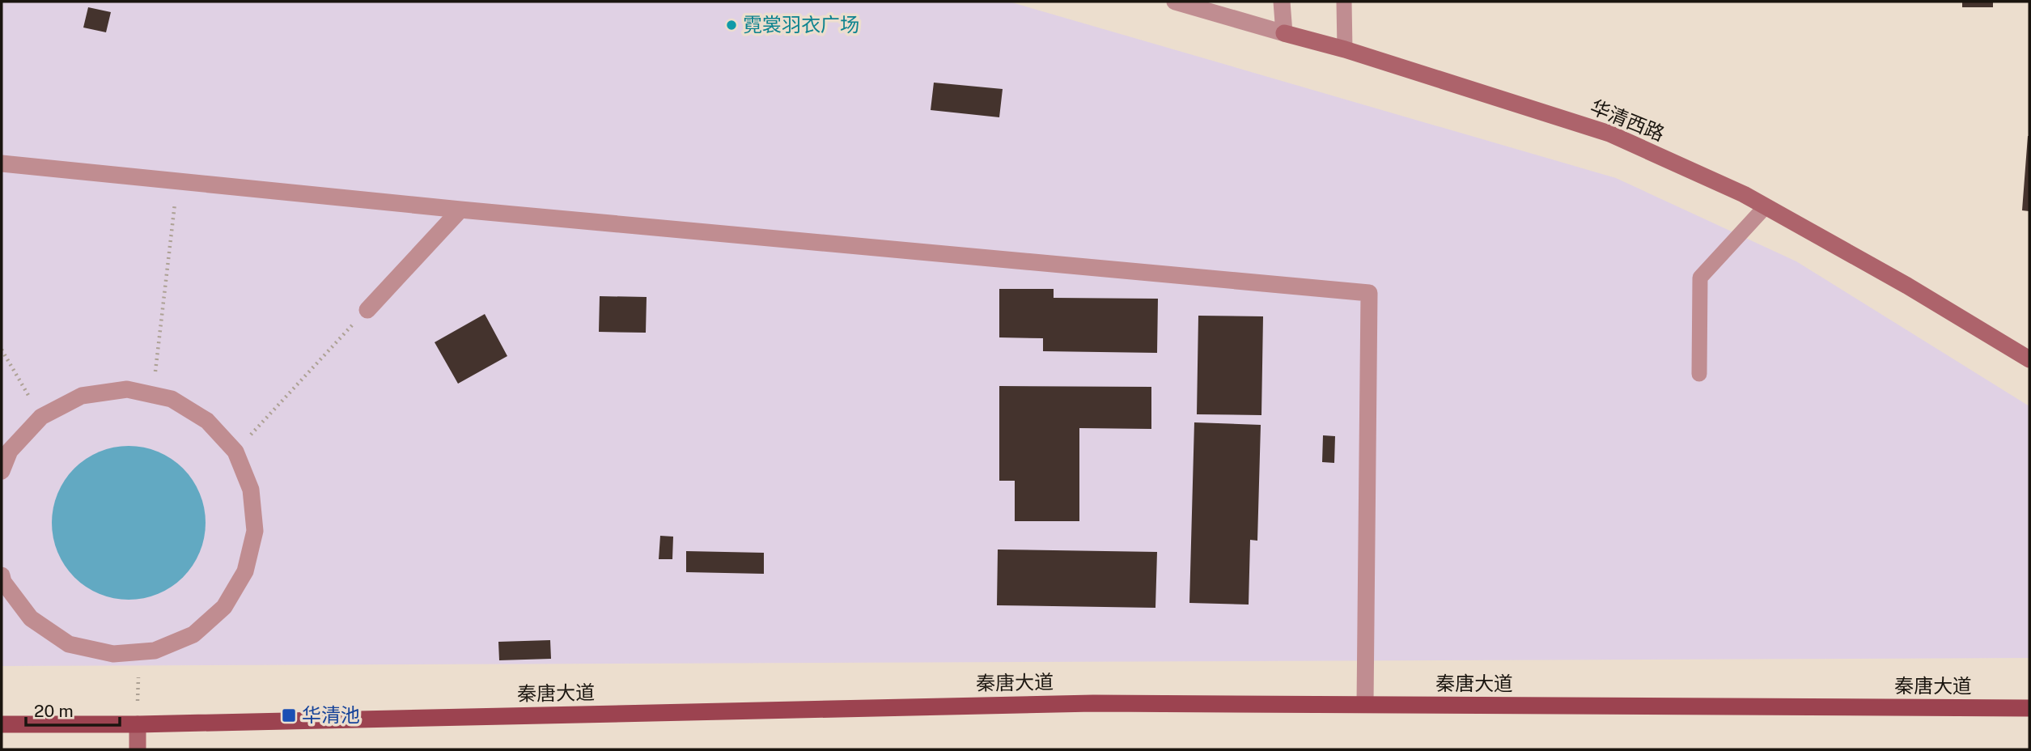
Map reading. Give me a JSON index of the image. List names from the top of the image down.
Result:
{
  "streets": {
    "main road": ["秦唐大道"],
    "street": ["华清西路"]
  },
  "places": {
    "other": ["霓裳羽衣广场"],
    "transit": ["华清池"]
  },
  "scale_bar": "20 m"
}
